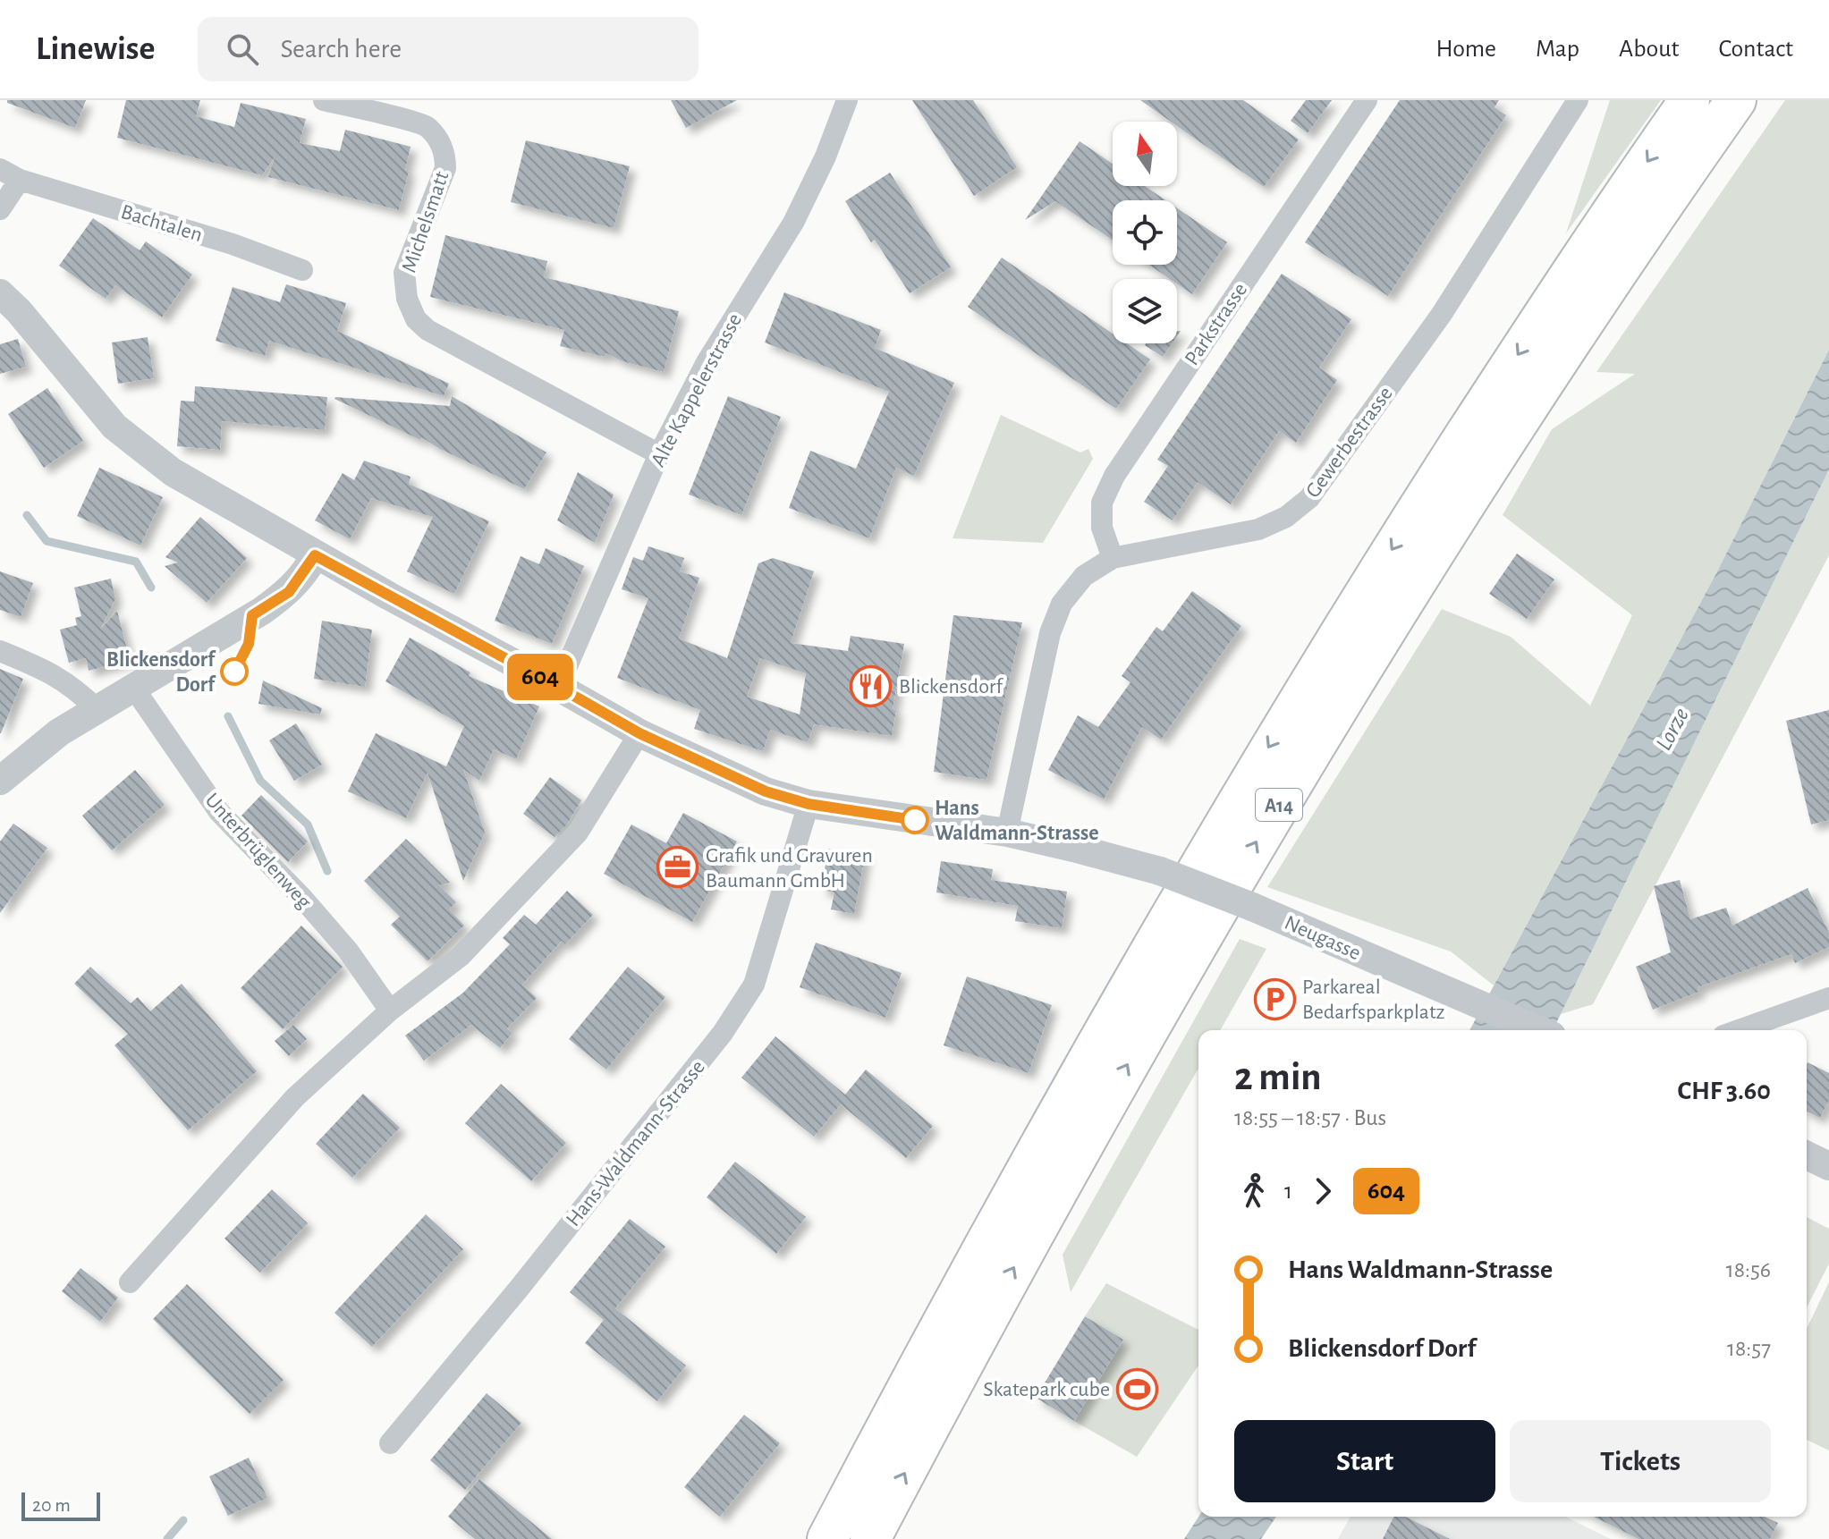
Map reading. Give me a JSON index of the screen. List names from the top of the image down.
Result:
{
  "streets": {
    "highway": ["A14"],
    "street": [
      "Michelsmatt",
      "Bachtalen",
      "Parkstrasse",
      "Alte Kappelerstrasse",
      "Gewerbestrasse",
      "Unterbrüglenweg",
      "Neugasse",
      "Hans-Waldmann-Strasse"
    ]
  },
  "crossings": [
    ["Michelsmatt", "Alte Kappelerstrasse"],
    ["Parkstrasse", "Gewerbestrasse"],
    ["Alte Kappelerstrasse", "Neugasse"],
    ["Gewerbestrasse", "Neugasse"],
    ["Neugasse", "Hans-Waldmann-Strasse"]
  ],
  "water": ["Lorze"],
  "places": {
    "other": ["Blickensdorf Dorf", "Hans Waldmann-Strasse"],
    "restaurant": ["Blickensdorf"],
    "office": ["Grafik und Gravuren Baumann GmbH"],
    "parking": ["Parkareal Bedarfsparkplatz"],
    "sports": ["Skatepark cube"]
  },
  "lines": ["bus line 604"],
  "scale_bar": "20 m",
  "north": "top",
  "page": {
    "header": "Linewise",
    "search": "Search here",
    "nav": [
      "Home",
      "Map",
      "About",
      "Contact"
    ],
    "on_map": "604",
    "heading": ["2 min", "18:55 – 18:57 · Bus", "CHF 3.60"],
    "legs": ["1", "604"],
    "list": [
      {
        "name": "Hans Waldmann-Strasse",
        "value": "18:56"
      },
      {
        "name": "Blickensdorf Dorf",
        "value": "18:57"
      }
    ],
    "buttons": ["Start", "Tickets"],
    "scale": "20 m"
  }
}
